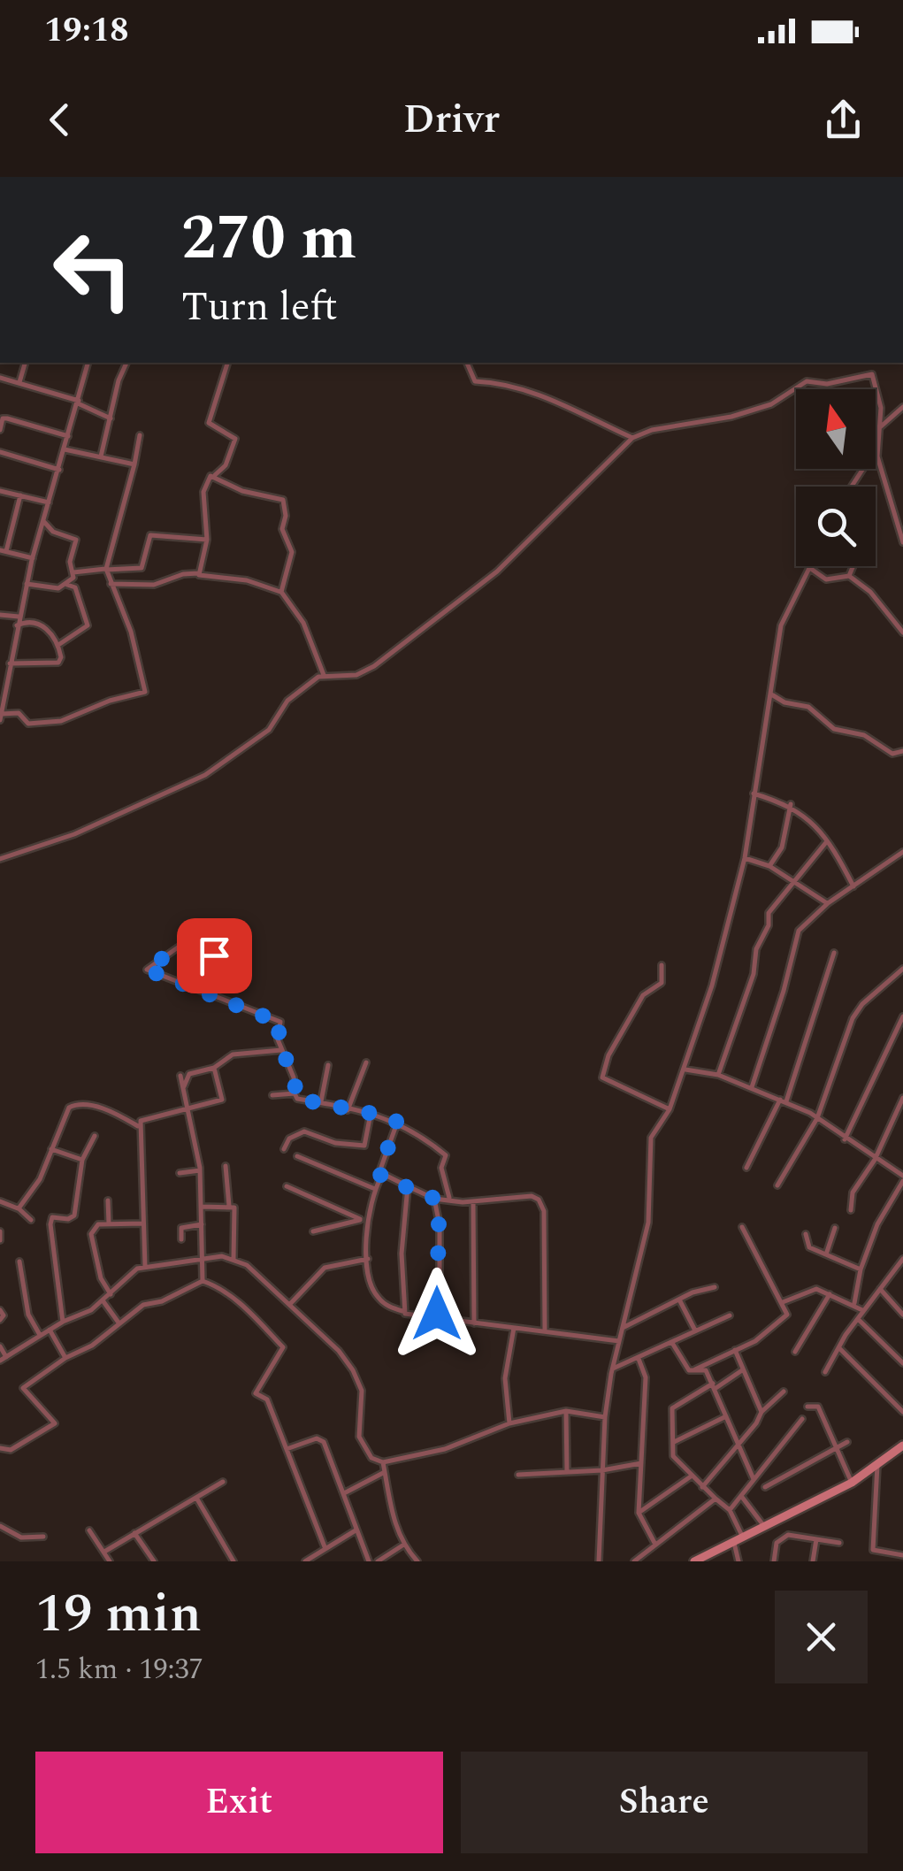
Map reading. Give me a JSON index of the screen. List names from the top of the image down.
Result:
{
  "north": "top",
  "page": {
    "status": "19:18",
    "header": "Drivr",
    "turn": ["270 m", "Turn left"],
    "heading": ["19 min", "1.5 km · 19:37"],
    "buttons": ["Exit", "Share"]
  }
}
